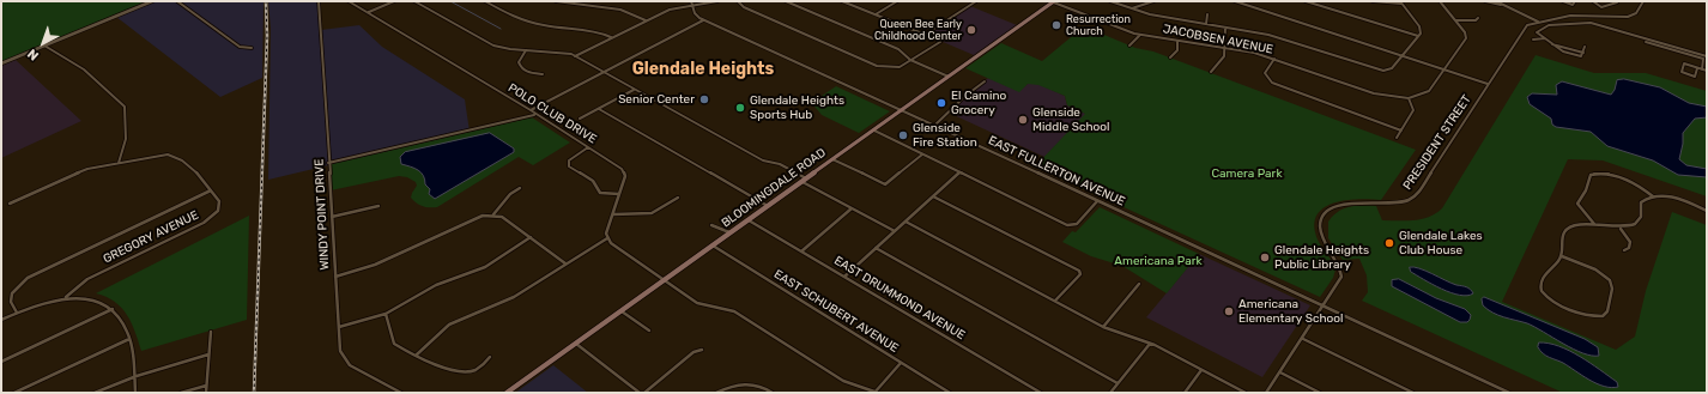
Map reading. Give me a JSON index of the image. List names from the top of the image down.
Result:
{
  "streets": {
    "main road": ["BLOOMINGDALE ROAD"],
    "street": [
      "JACOBSEN AVENUE",
      "POLO CLUB DRIVE",
      "PRESIDENT STREET",
      "EAST FULLERTON AVENUE",
      "WINDY POINT DRIVE",
      "GREGORY AVENUE",
      "EAST DRUMMOND AVENUE",
      "EAST SCHUBERT AVENUE"
    ]
  },
  "crossings": [
    ["JACOBSEN AVENUE", "BLOOMINGDALE ROAD"],
    ["PRESIDENT STREET", "EAST FULLERTON AVENUE"],
    ["EAST FULLERTON AVENUE", "BLOOMINGDALE ROAD"],
    ["BLOOMINGDALE ROAD", "EAST DRUMMOND AVENUE"],
    ["BLOOMINGDALE ROAD", "EAST SCHUBERT AVENUE"]
  ],
  "districts": ["Glendale Heights"],
  "parks": ["Camera Park", "Americana Park"],
  "places": [
    "Resurrection Church",
    "Queen Bee Early Childhood Center",
    "Senior Center",
    "El Camino Grocery",
    "Glendale Heights Sports Hub",
    "Glenside Middle School",
    "Glenside Fire Station",
    "Glendale Lakes Club House",
    "Glendale Heights Public Library",
    "Americana Elementary School"
  ],
  "north": "bottom left"
}
